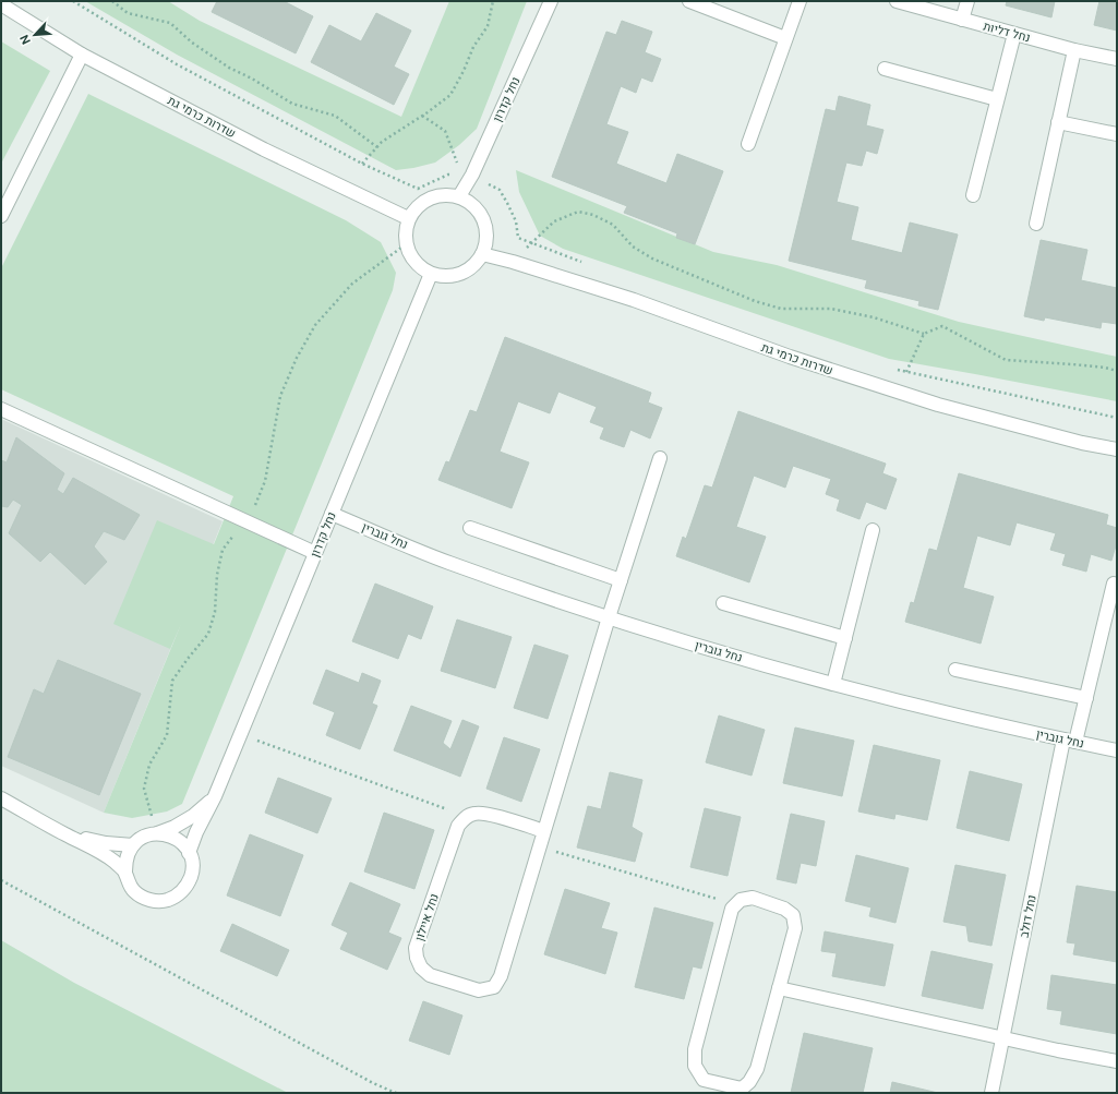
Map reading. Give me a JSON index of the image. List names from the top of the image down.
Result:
{
  "streets": {
    "street": [
      "נחל דליות",
      "נחל קדרון",
      "שדרות כרמי גת",
      "נחל גוברין",
      "נחל דולב",
      "נחל איילון"
    ]
  },
  "crossings": [
    ["נחל קדרון", "שדרות כרמי גת"],
    ["נחל קדרון", "נחל גוברין"],
    ["נחל גוברין", "נחל דולב"],
    ["נחל גוברין", "נחל איילון"]
  ],
  "north": "bottom left"
}
